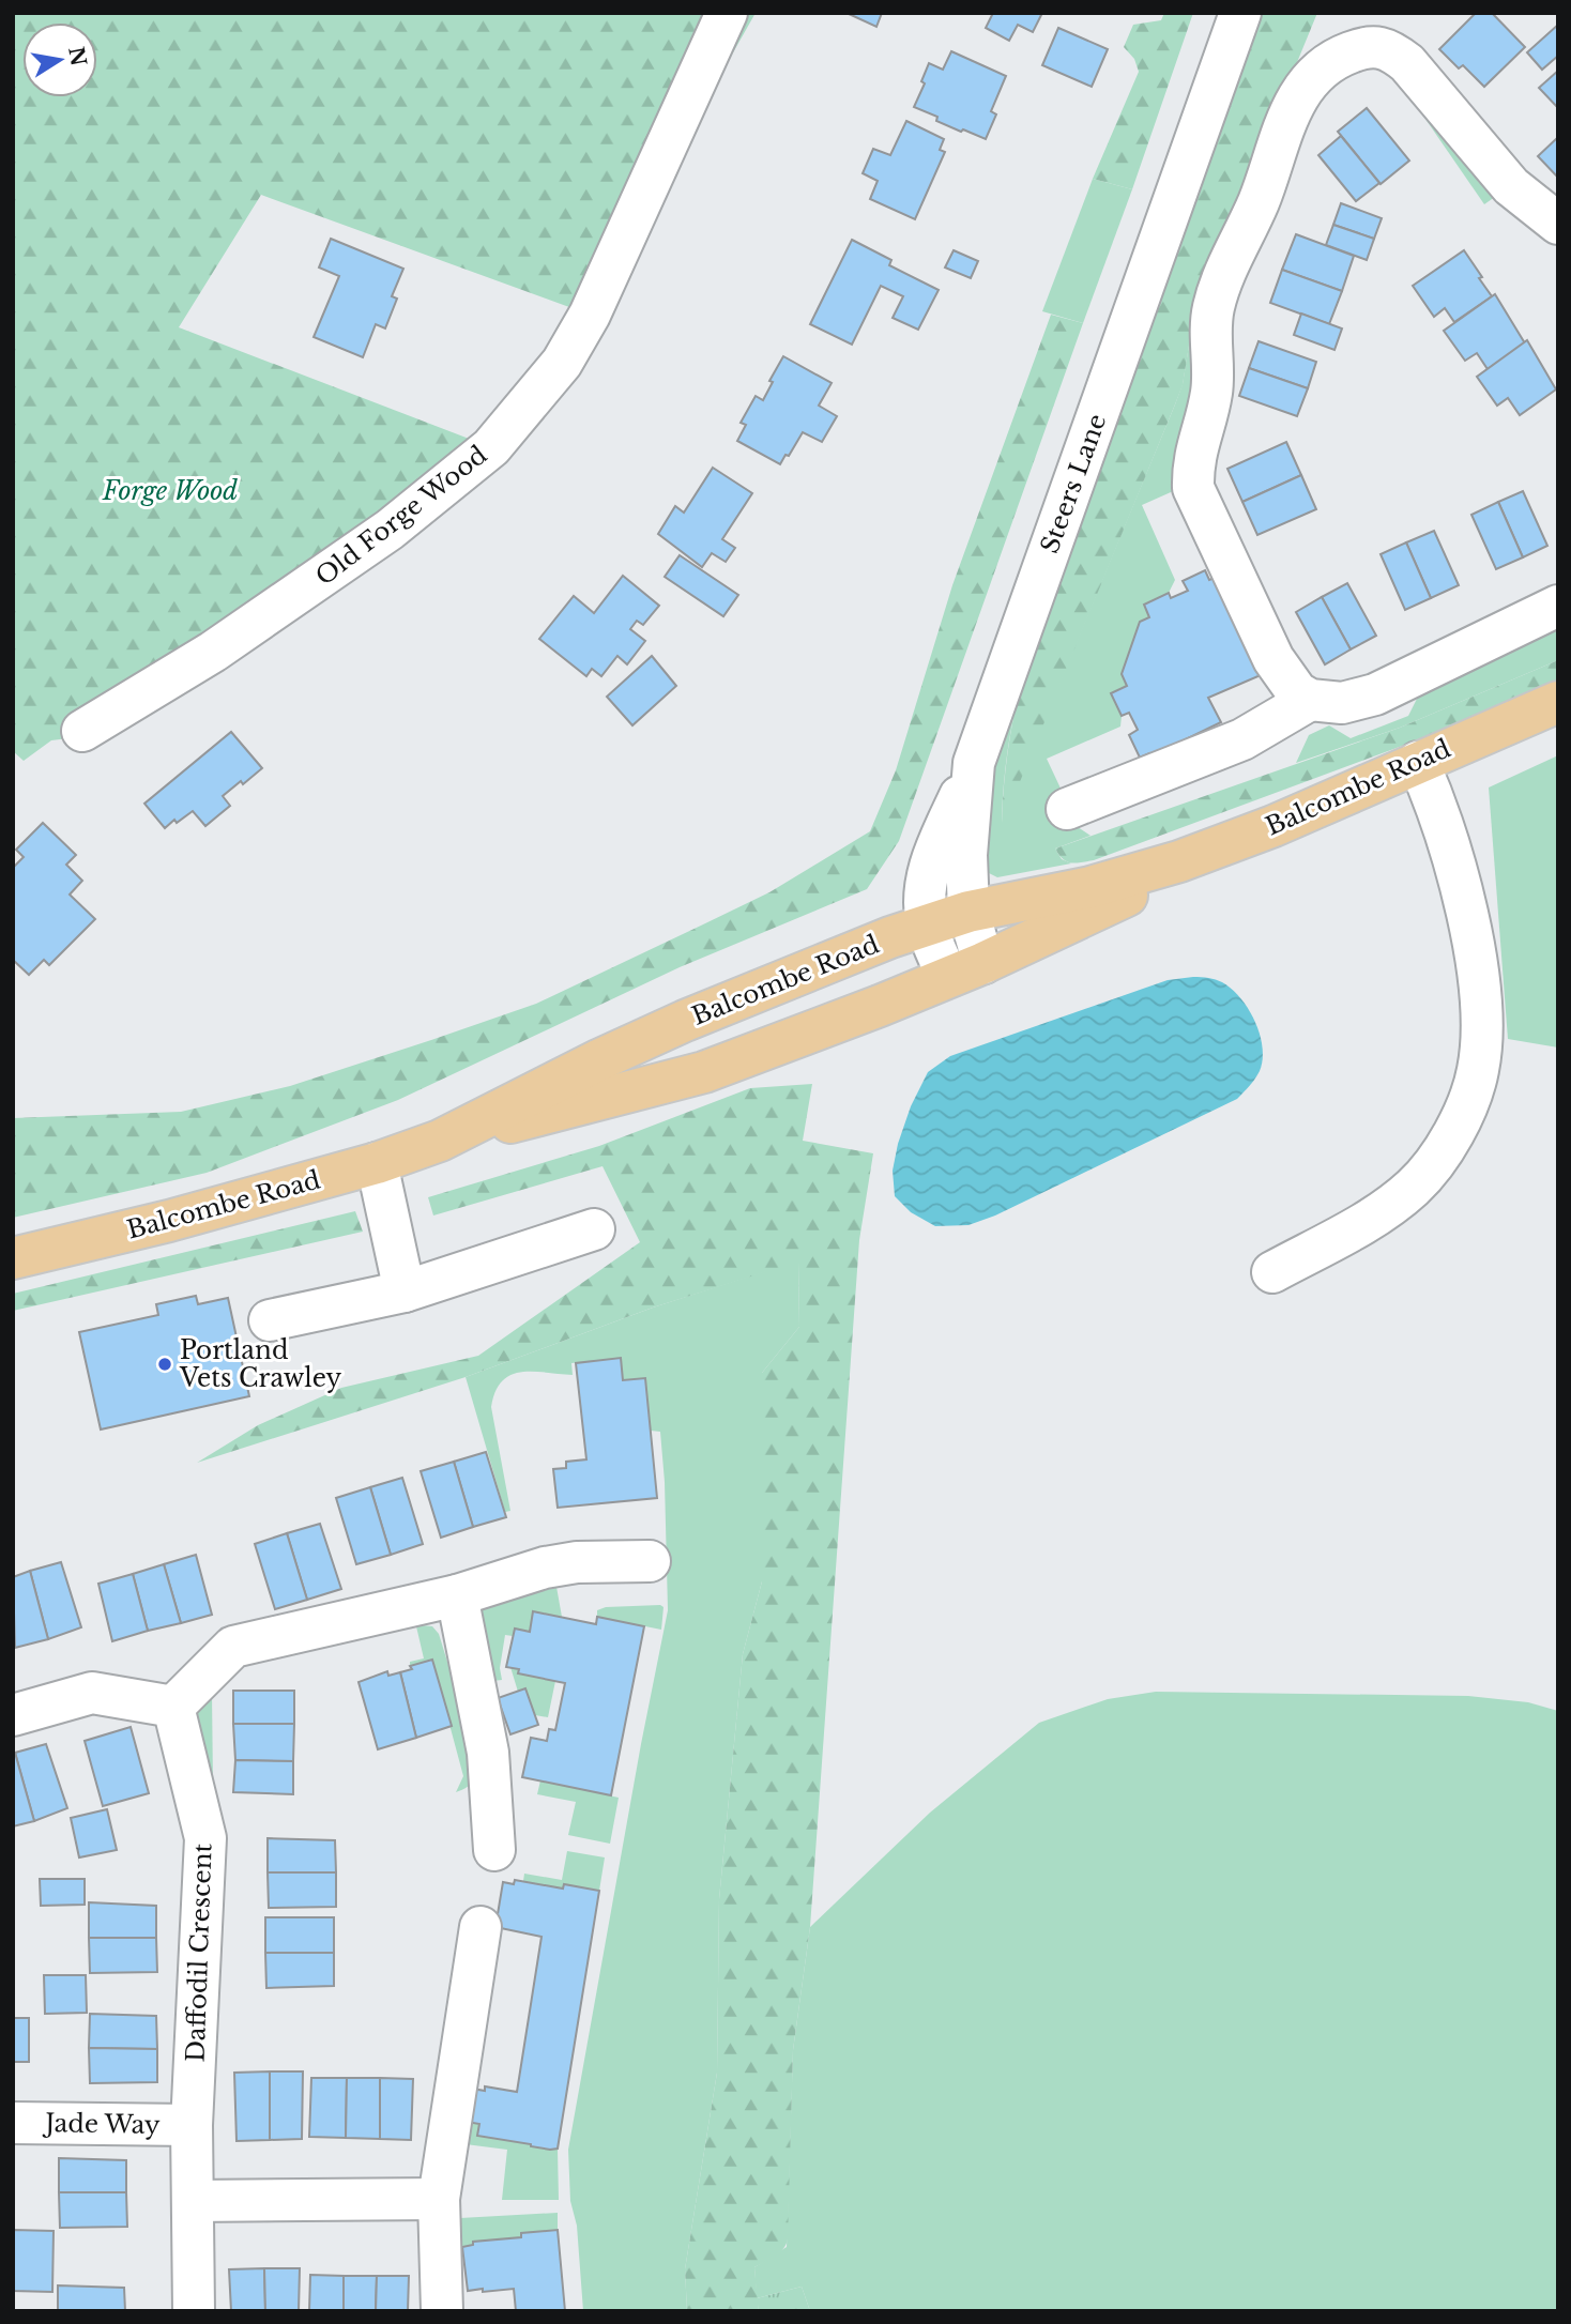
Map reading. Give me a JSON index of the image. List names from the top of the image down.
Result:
{
  "streets": {
    "main road": ["Balcombe Road"],
    "street": [
      "Steers Lane",
      "Old Forge Wood",
      "Daffodil Crescent",
      "Jade Way"
    ]
  },
  "crossings": [
    ["Steers Lane", "Balcombe Road"],
    ["Daffodil Crescent", "Jade Way"]
  ],
  "parks": ["Forge Wood"],
  "places": ["Portland Vets Crawley"],
  "north": "right"
}
